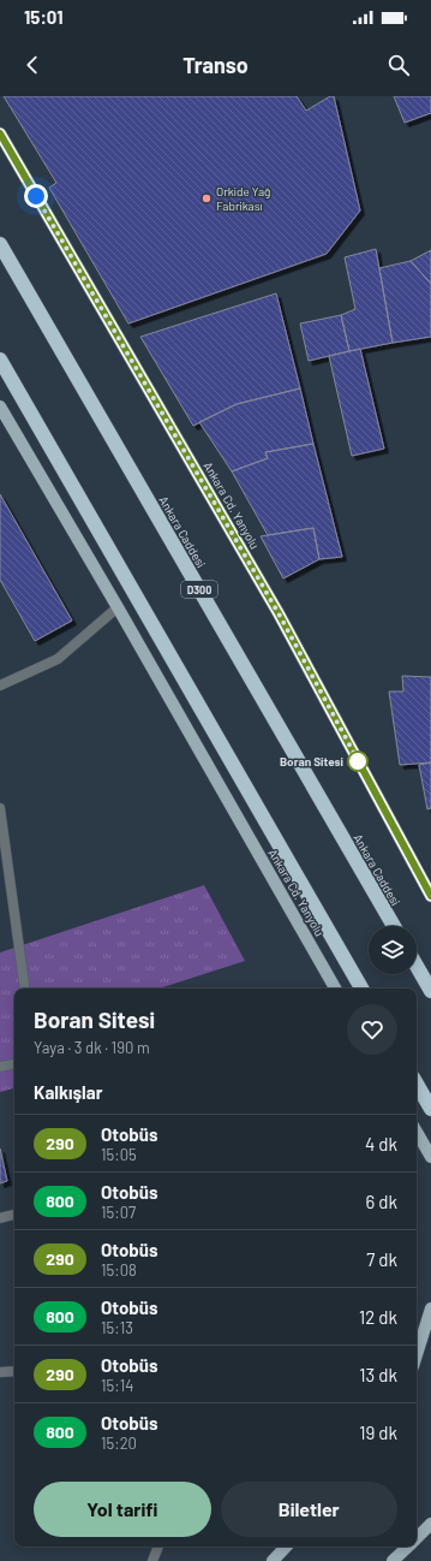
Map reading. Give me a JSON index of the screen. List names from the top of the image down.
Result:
{
  "streets": {
    "highway": ["Ankara Caddesi", "D300"],
    "main road": ["Ankara Cd. Yanyolu"]
  },
  "places": ["Orkide Yağ Fabrikası", "Boran Sitesi"],
  "lines": ["bus line 290"],
  "page": {
    "status": "15:01",
    "header": "Transo",
    "heading": [
      ["Boran Sitesi", "Yaya · 3 dk · 190 m"],
      "Kalkışlar"
    ],
    "list": [
      {
        "mark": "290",
        "name": "Otobüs",
        "note": "15:05",
        "value": "4 dk"
      },
      {
        "mark": "800",
        "name": "Otobüs",
        "note": "15:07",
        "value": "6 dk"
      },
      {
        "mark": "290",
        "name": "Otobüs",
        "note": "15:08",
        "value": "7 dk"
      },
      {
        "mark": "800",
        "name": "Otobüs",
        "note": "15:13",
        "value": "12 dk"
      },
      {
        "mark": "290",
        "name": "Otobüs",
        "note": "15:14",
        "value": "13 dk"
      },
      {
        "mark": "800",
        "name": "Otobüs",
        "note": "15:20",
        "value": "19 dk"
      }
    ],
    "buttons": ["Yol tarifi", "Biletler"]
  }
}
